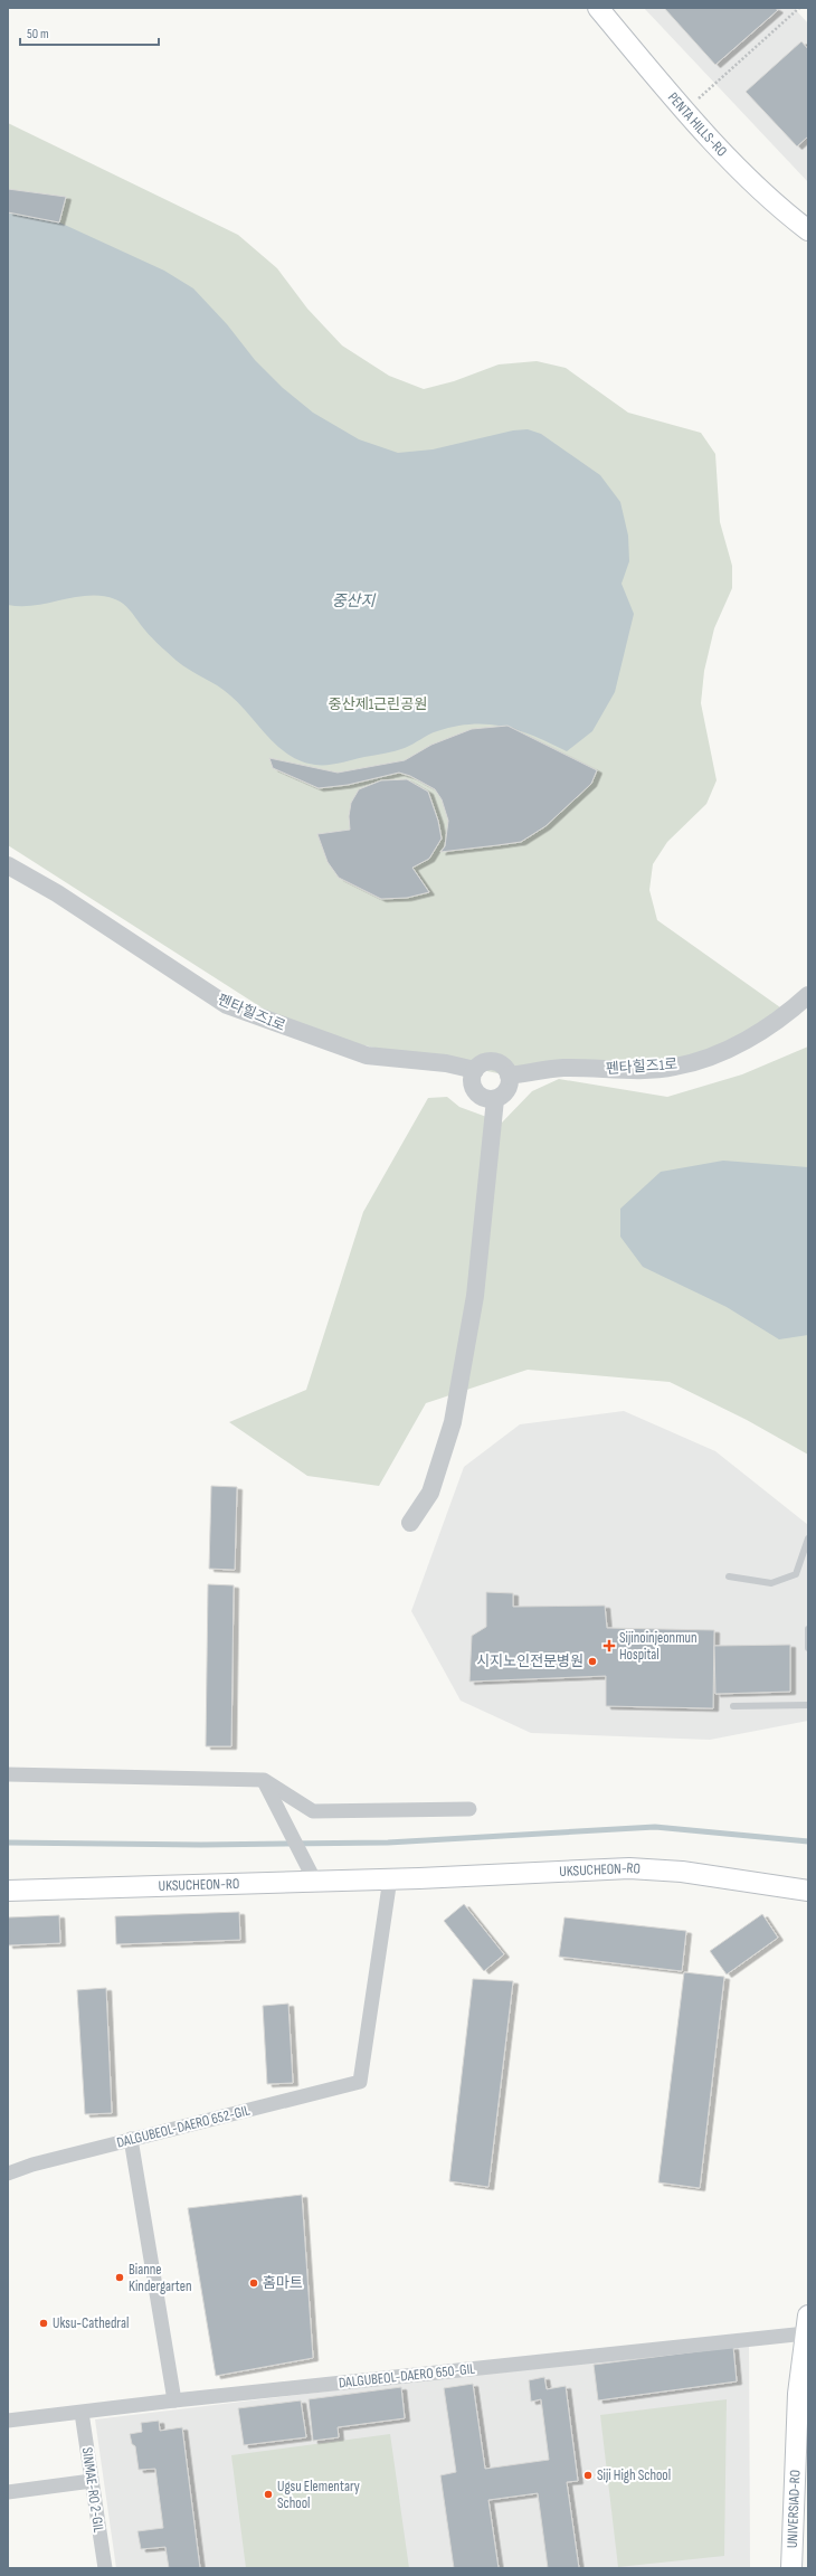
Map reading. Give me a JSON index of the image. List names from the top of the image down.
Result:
{
  "streets": {
    "main road": ["PENTA HILLS-RO", "UKSUCHEON-RO", "UNIVERSIAD-RO"],
    "street": [
      "펜타힐즈1로",
      "DALGUBEOL-DAERO 652-GIL",
      "DALGUBEOL-DAERO 650-GIL",
      "SINMAE-RO 2-GIL"
    ]
  },
  "crossings": [
    ["UKSUCHEON-RO", "DALGUBEOL-DAERO 652-GIL"],
    ["DALGUBEOL-DAERO 650-GIL", "SINMAE-RO 2-GIL"],
    ["DALGUBEOL-DAERO 650-GIL", "UNIVERSIAD-RO"]
  ],
  "water": ["중산지"],
  "parks": ["중산제1근린공원"],
  "places": {
    "health": ["Sijinoinjeonmun Hospital"],
    "other": [
      "시지노인전문병원",
      "Bianne Kindergarten",
      "홈마트",
      "Uksu-Cathedral",
      "Siji High School",
      "Ugsu Elementary School"
    ]
  },
  "scale_bar": "50 m"
}
